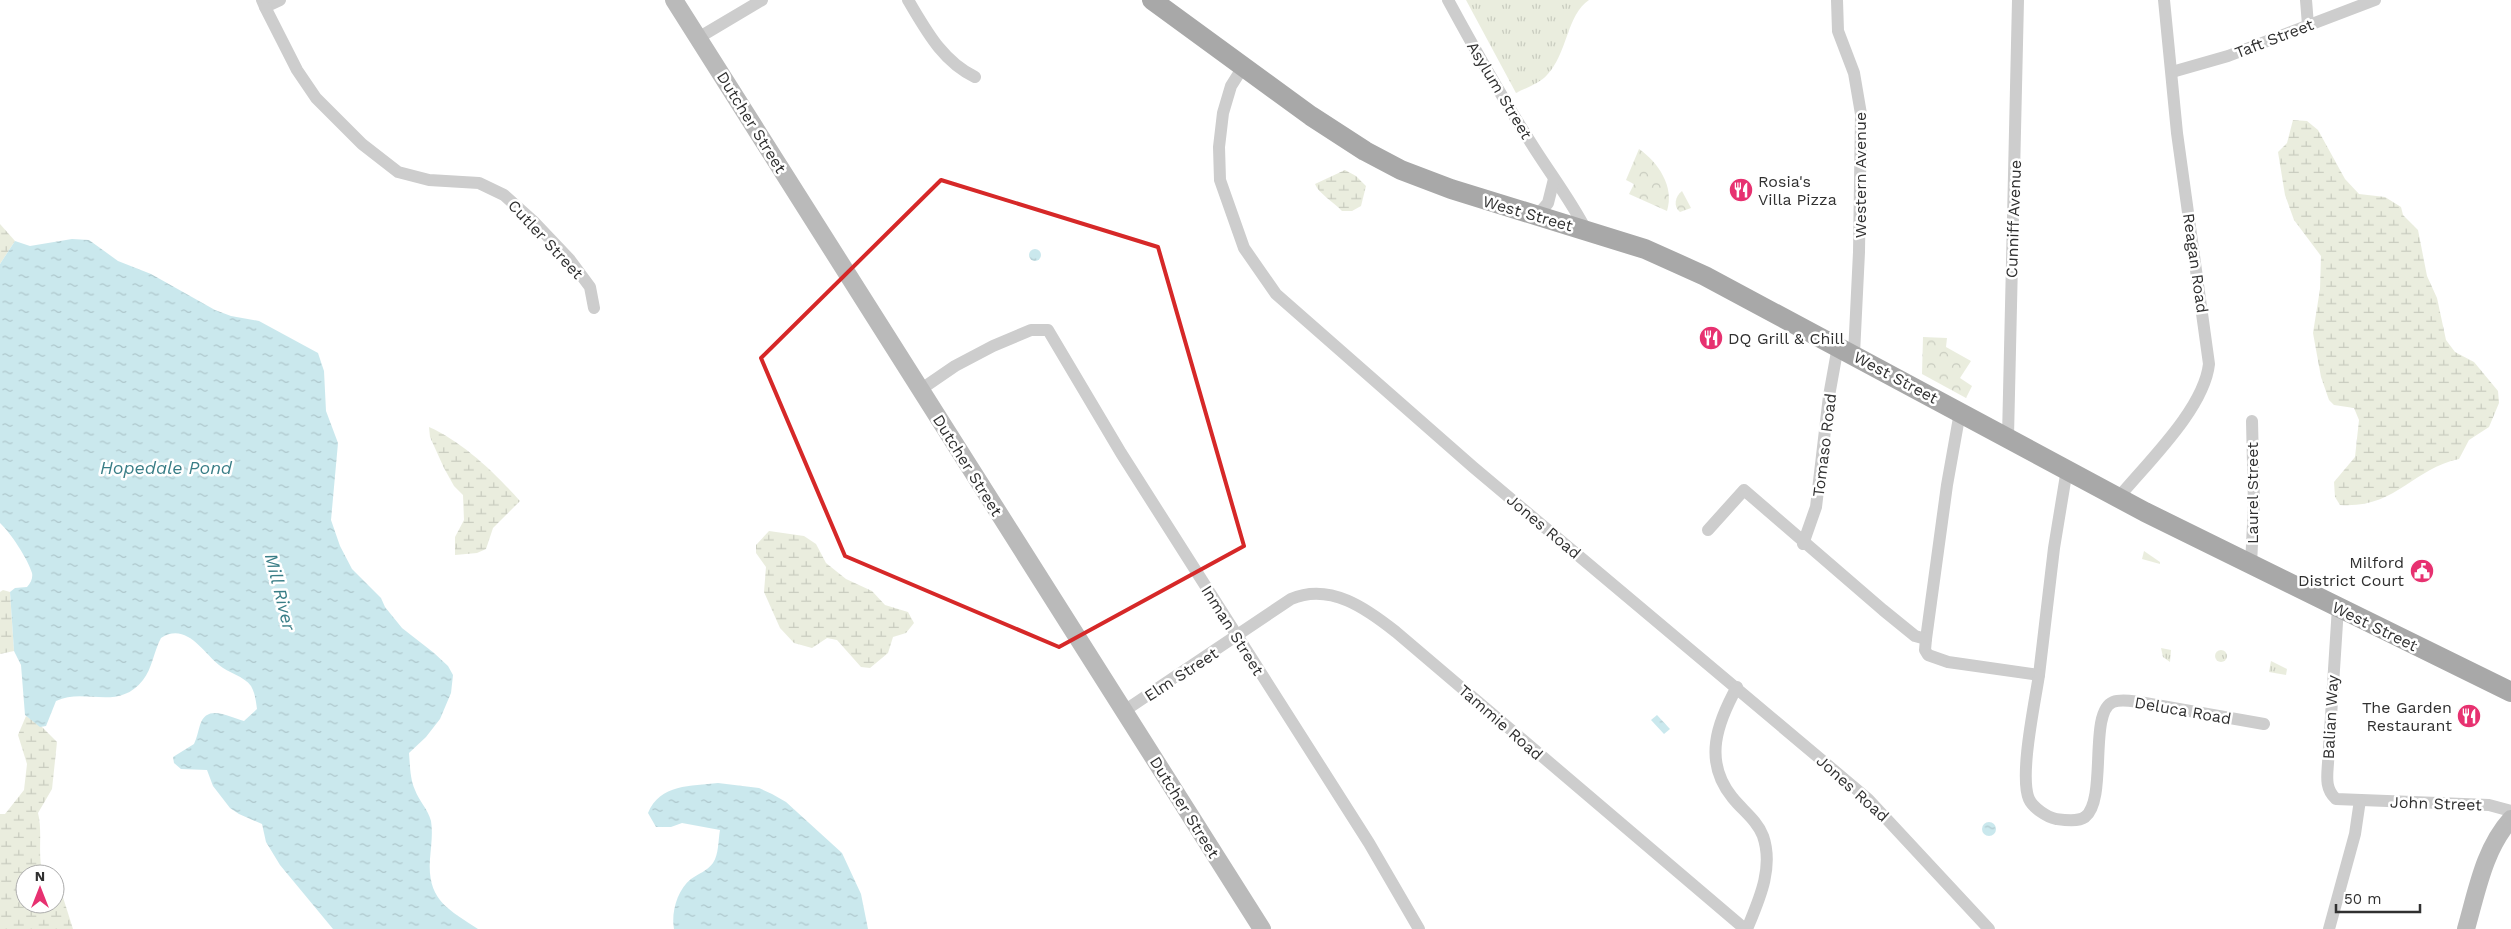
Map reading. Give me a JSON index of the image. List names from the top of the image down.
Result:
{
  "streets": {
    "main road": ["West Street"],
    "street": [
      "Taft Street",
      "Asylum Street",
      "Dutcher Street",
      "Western Avenue",
      "Cunniff Avenue",
      "Cutler Street",
      "Reagan Road",
      "Tomaso Road",
      "Laurel Street",
      "Jones Road",
      "Inman Street",
      "Elm Street",
      "Deluca Road",
      "Balian Way",
      "Tammie Road",
      "John Street"
    ]
  },
  "crossings": [
    ["Taft Street", "Reagan Road"],
    ["Asylum Street", "West Street"],
    ["Dutcher Street", "Inman Street"],
    ["Dutcher Street", "Elm Street"],
    ["Western Avenue", "West Street"],
    ["Western Avenue", "Tomaso Road"],
    ["West Street", "Cunniff Avenue"],
    ["West Street", "Reagan Road"],
    ["West Street", "Tomaso Road"],
    ["West Street", "Laurel Street"],
    ["West Street", "Jones Road"],
    ["West Street", "Deluca Road"],
    ["West Street", "Balian Way"],
    ["Inman Street", "Elm Street"],
    ["Inman Street", "Tammie Road"],
    ["Elm Street", "Tammie Road"],
    ["Balian Way", "John Street"]
  ],
  "water": ["Hopedale Pond", "Mill River"],
  "places": {
    "restaurant": ["Rosia's Villa Pizza", "DQ Grill & Chill", "The Garden Restaurant"],
    "public building": ["Milford District Court"]
  },
  "scale_bar": "50 m",
  "north": "top"
}
